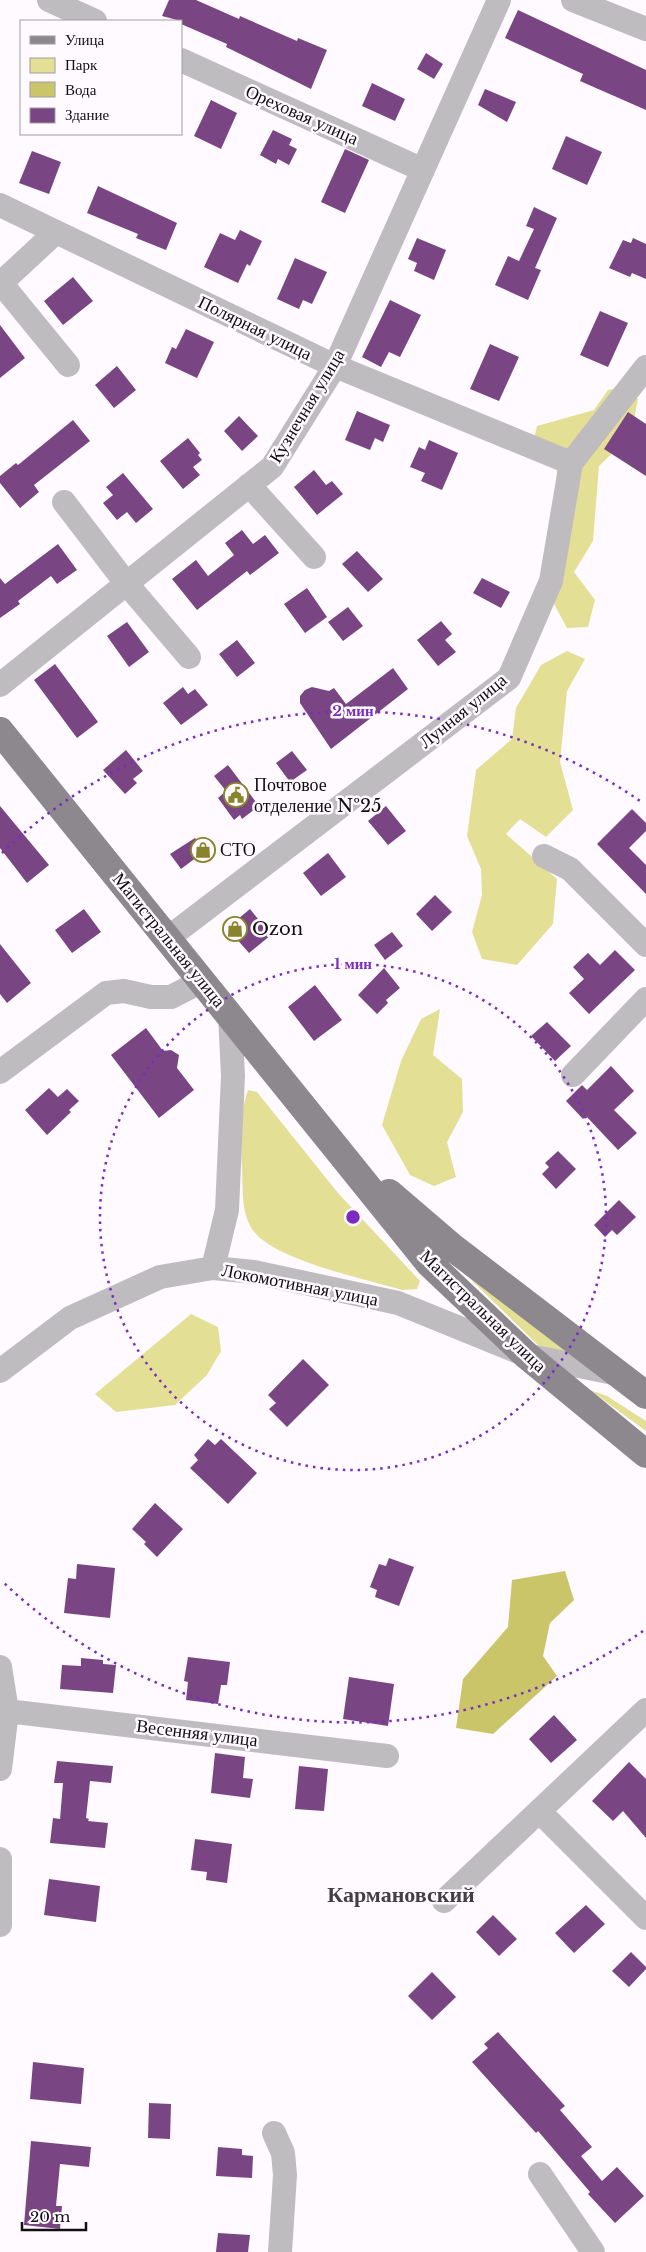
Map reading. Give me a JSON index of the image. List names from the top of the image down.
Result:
{
  "streets": {
    "main road": ["Магистральная улица"],
    "street": [
      "Ореховая улица",
      "Полярная улица",
      "Кузнечная улица",
      "Лунная улица",
      "Локомотивная улица",
      "Весенняя улица"
    ]
  },
  "crossings": [
    ["Ореховая улица", "Кузнечная улица"],
    ["Полярная улица", "Кузнечная улица"],
    ["Полярная улица", "Лунная улица"],
    ["Лунная улица", "Магистральная улица"],
    ["Магистральная улица", "Локомотивная улица"]
  ],
  "districts": ["Кармановский"],
  "places": {
    "public building": ["Почтовое отделение №25"],
    "shop": ["СТО", "Ozon"]
  },
  "legend": [
    "Улица",
    "Парк",
    "Вода",
    "Здание"
  ],
  "scale_bar": "20 m",
  "rings": ["2 мин", "1 мин"]
}
